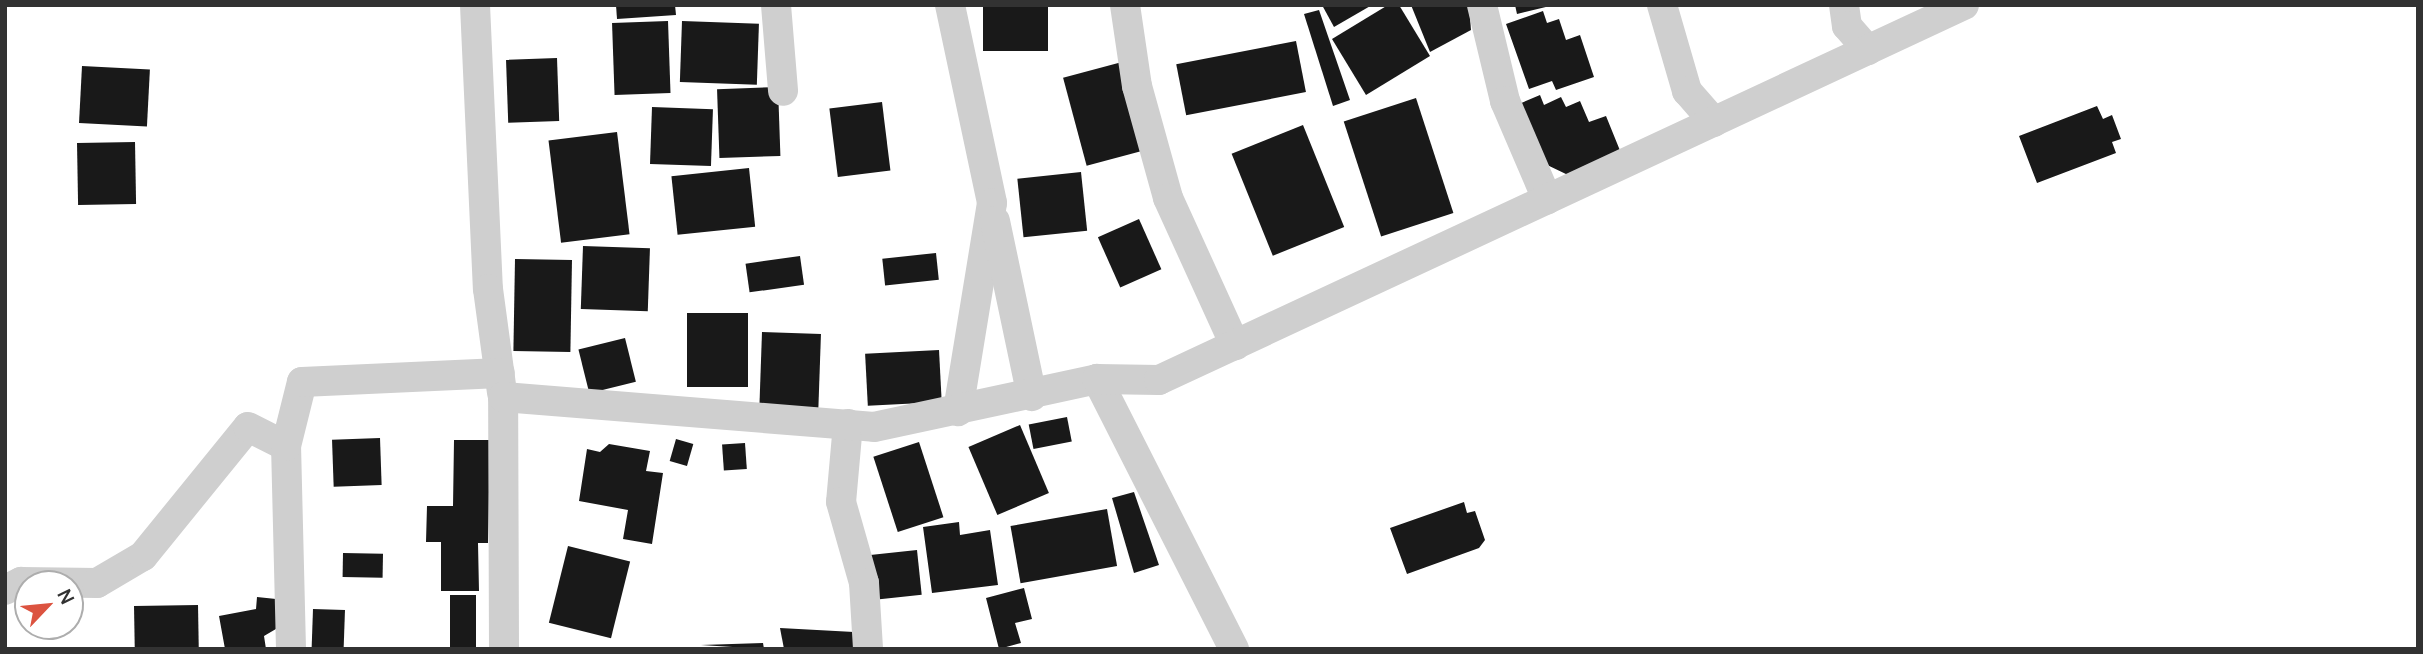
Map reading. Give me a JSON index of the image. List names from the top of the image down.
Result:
{
  "north": "top right"
}
